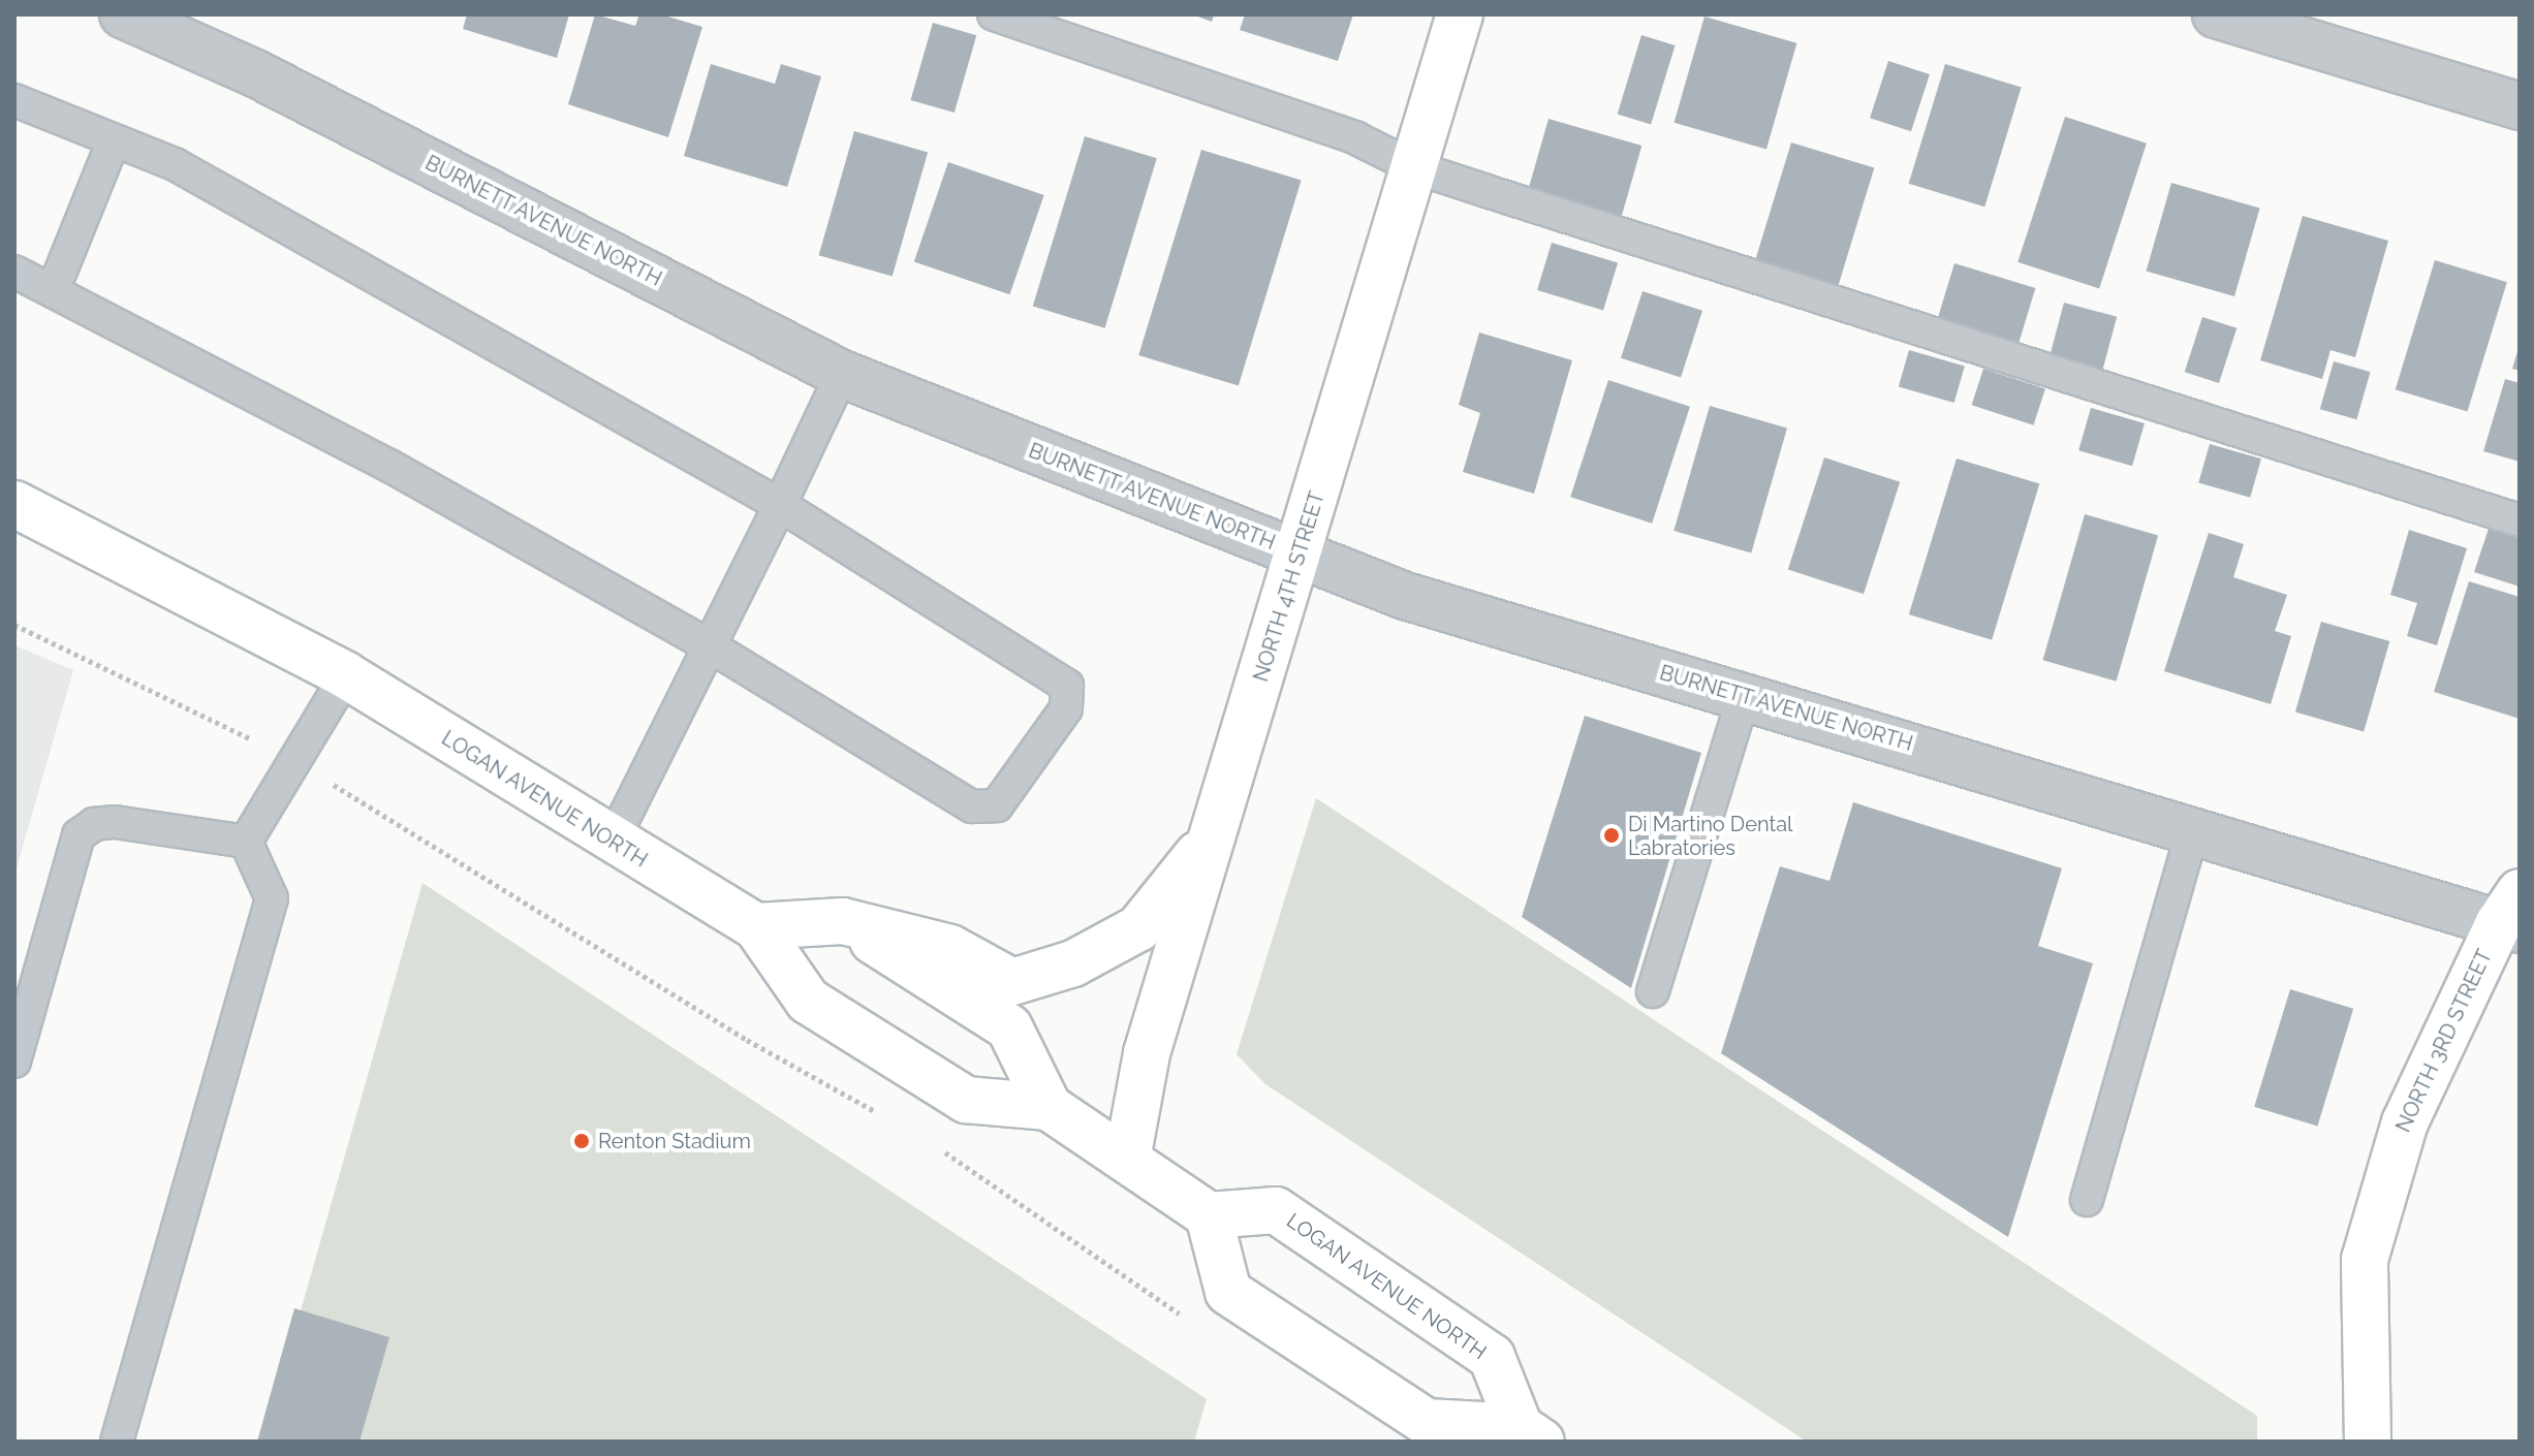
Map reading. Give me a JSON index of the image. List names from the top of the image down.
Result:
{
  "streets": {
    "main road": ["NORTH 4TH STREET", "LOGAN AVENUE NORTH", "NORTH 3RD STREET"],
    "street": ["BURNETT AVENUE NORTH"]
  },
  "crossings": [
    ["BURNETT AVENUE NORTH", "NORTH 4TH STREET"],
    ["BURNETT AVENUE NORTH", "NORTH 3RD STREET"],
    ["NORTH 4TH STREET", "LOGAN AVENUE NORTH"]
  ],
  "places": ["Di Martino Dental Labratories", "Renton Stadium"]
}
